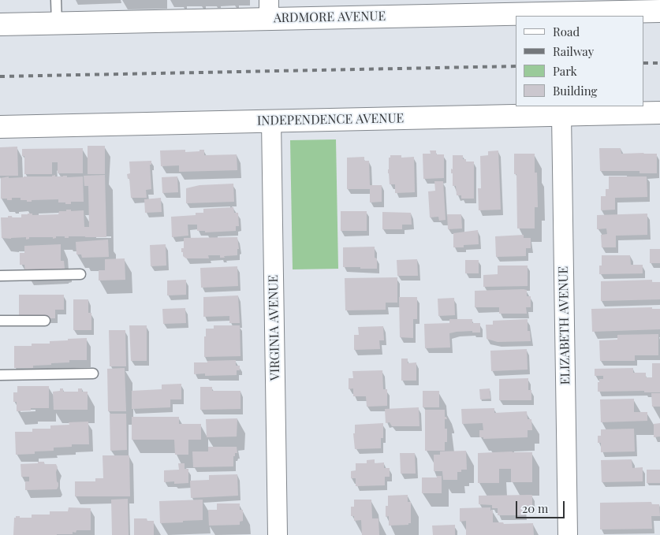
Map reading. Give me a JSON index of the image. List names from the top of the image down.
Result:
{
  "streets": {
    "street": [
      "ARDMORE AVENUE",
      "INDEPENDENCE AVENUE",
      "ELIZABETH AVENUE",
      "VIRGINIA AVENUE"
    ]
  },
  "crossings": [
    ["INDEPENDENCE AVENUE", "ELIZABETH AVENUE"],
    ["INDEPENDENCE AVENUE", "VIRGINIA AVENUE"]
  ],
  "legend": [
    "Road",
    "Railway",
    "Park",
    "Building"
  ],
  "scale_bar": "20 m"
}
